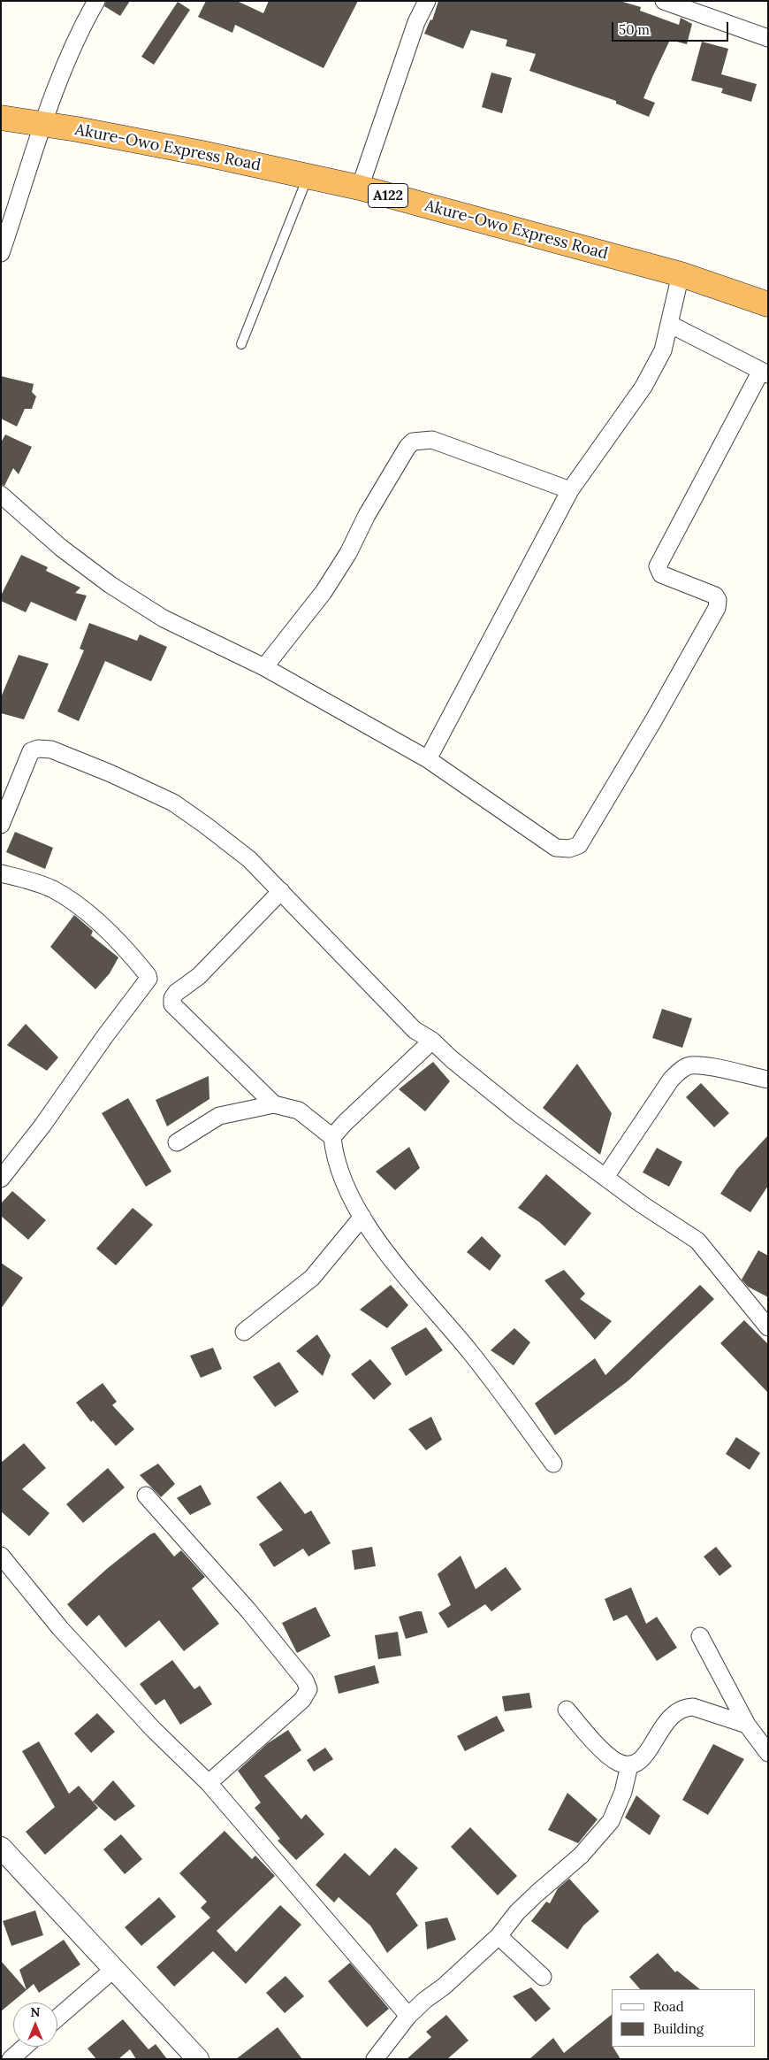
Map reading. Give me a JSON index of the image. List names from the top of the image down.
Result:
{
  "streets": {
    "highway": ["Akure-Owo Express Road", "A122"]
  },
  "legend": ["Road", "Building"],
  "scale_bar": "50 m",
  "north": "top"
}
